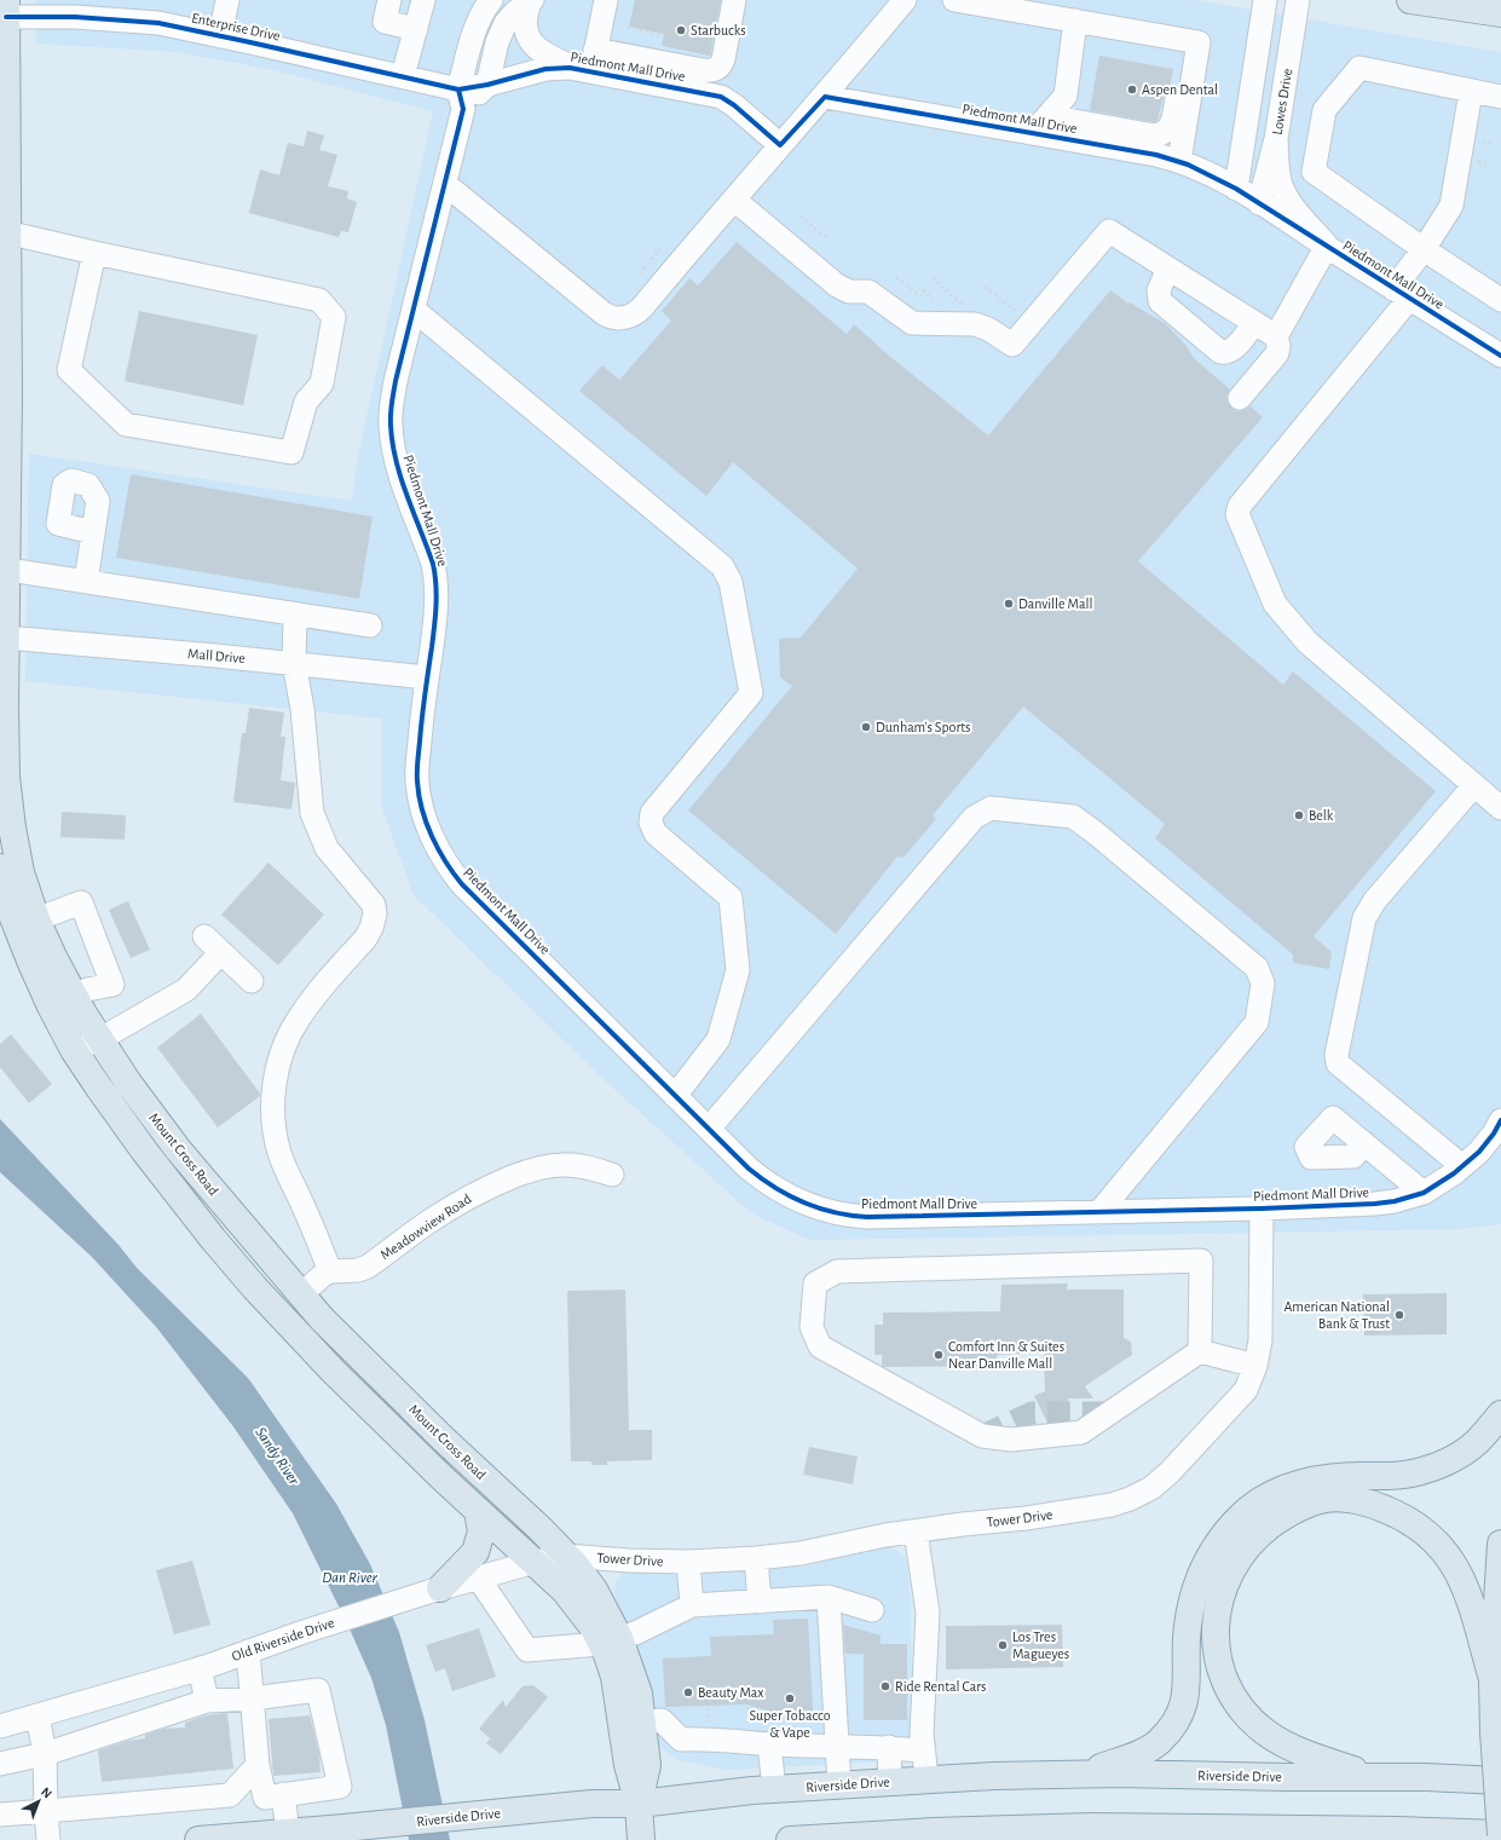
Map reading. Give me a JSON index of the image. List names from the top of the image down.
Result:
{
  "streets": {
    "main road": ["Mount Cross Road", "Riverside Drive"],
    "street": [
      "Enterprise Drive",
      "Piedmont Mall Drive",
      "Lowes Drive",
      "Mall Drive",
      "Meadowview Road",
      "Tower Drive",
      "Old Riverside Drive"
    ]
  },
  "crossings": [
    ["Enterprise Drive", "Piedmont Mall Drive"],
    ["Enterprise Drive", "Mount Cross Road"],
    ["Piedmont Mall Drive", "Lowes Drive"],
    ["Piedmont Mall Drive", "Mall Drive"],
    ["Piedmont Mall Drive", "Tower Drive"],
    ["Mall Drive", "Mount Cross Road"],
    ["Mount Cross Road", "Tower Drive"],
    ["Mount Cross Road", "Old Riverside Drive"],
    ["Mount Cross Road", "Riverside Drive"],
    ["Tower Drive", "Old Riverside Drive"]
  ],
  "water": ["Sandy River", "Dan River"],
  "places": [
    "Starbucks",
    "Aspen Dental",
    "Danville Mall",
    "Dunham's Sports",
    "Belk",
    "American National Bank & Trust",
    "Comfort Inn & Suites Near Danville Mall",
    "Los Tres Magueyes",
    "Ride Rental Cars",
    "Beauty Max",
    "Super Tobacco & Vape"
  ],
  "north": "top right"
}
